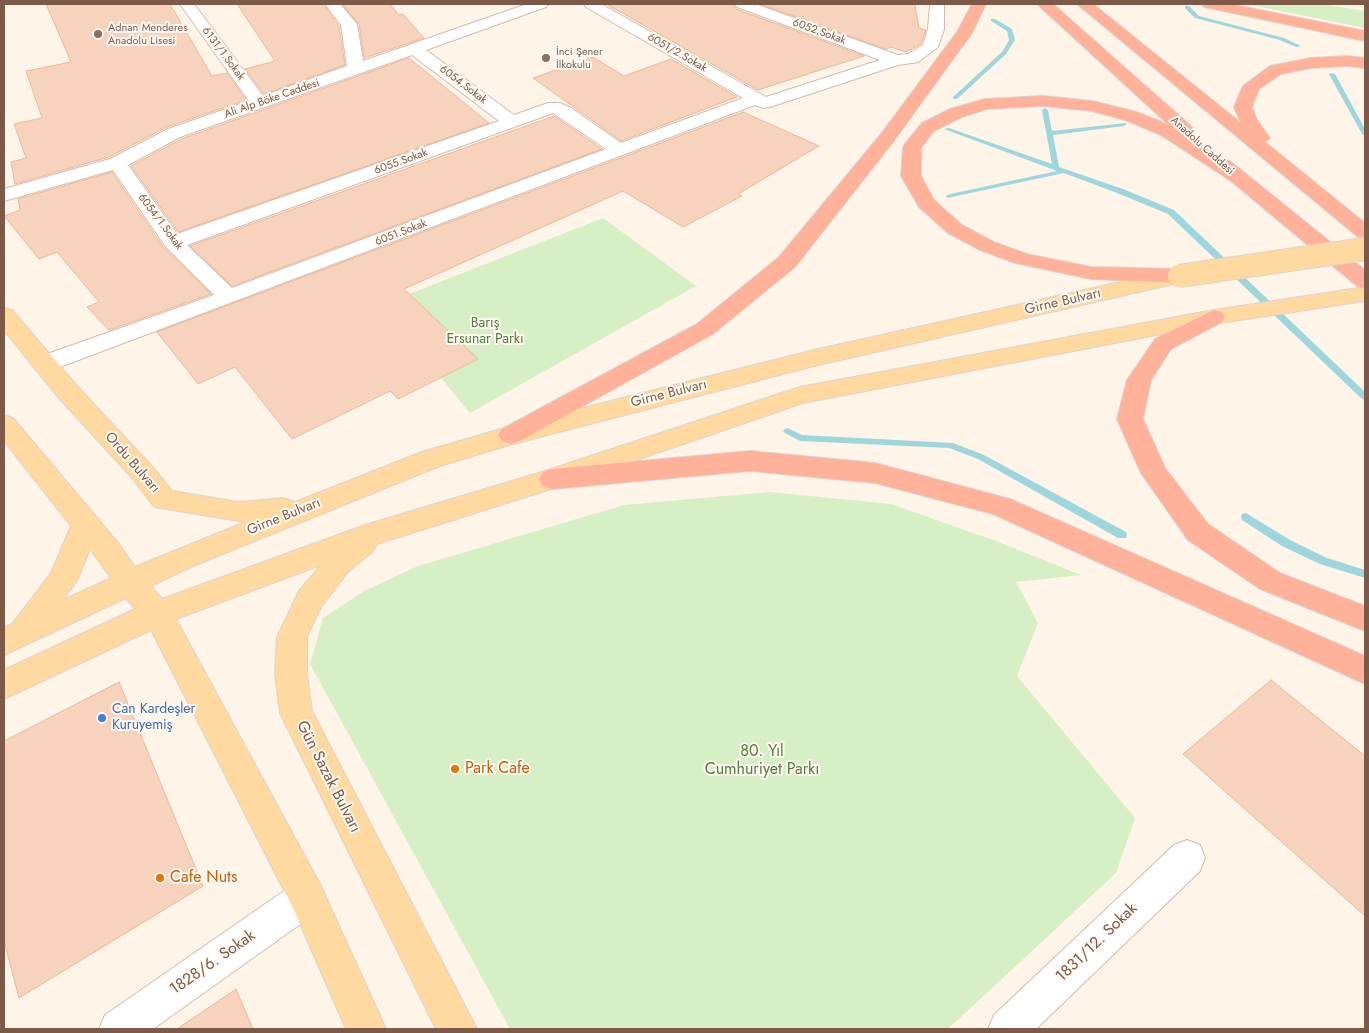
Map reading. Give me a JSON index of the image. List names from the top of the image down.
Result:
{
  "streets": {
    "highway": ["Anadolu Caddesi"],
    "main road": ["Girne Bulvarı", "Ordu Bulvarı", "Gün Sazak Bulvarı"],
    "street": [
      "6052.Sokak",
      "6051/2.Sokak",
      "6131/1.Sokak",
      "6054.Sokak",
      "Ali Alp Böke Caddesi",
      "6055.Sokak",
      "6054/1.Sokak",
      "6051.Sokak",
      "1831/12. Sokak",
      "1828/6. Sokak"
    ]
  },
  "crossings": [
    ["6052.Sokak", "6051.Sokak"],
    ["6051/2.Sokak", "6051.Sokak"],
    ["6131/1.Sokak", "Ali Alp Böke Caddesi"],
    ["6054.Sokak", "Ali Alp Böke Caddesi"],
    ["6054.Sokak", "6055.Sokak"],
    ["Ali Alp Böke Caddesi", "6054/1.Sokak"],
    ["6055.Sokak", "6054/1.Sokak"],
    ["6055.Sokak", "6051.Sokak"],
    ["6054/1.Sokak", "6051.Sokak"],
    ["6051.Sokak", "Ordu Bulvarı"],
    ["Girne Bulvarı", "Ordu Bulvarı"]
  ],
  "parks": ["Barış Ersunar Parkı", "80. Yıl Cumhuriyet Parkı"],
  "places": [
    "Adnan Menderes Anadolu Lisesi",
    "İnci Şener İlkokulu",
    "Can Kardeşler Kuruyemiş",
    "Park Cafe",
    "Cafe Nuts"
  ]
}
